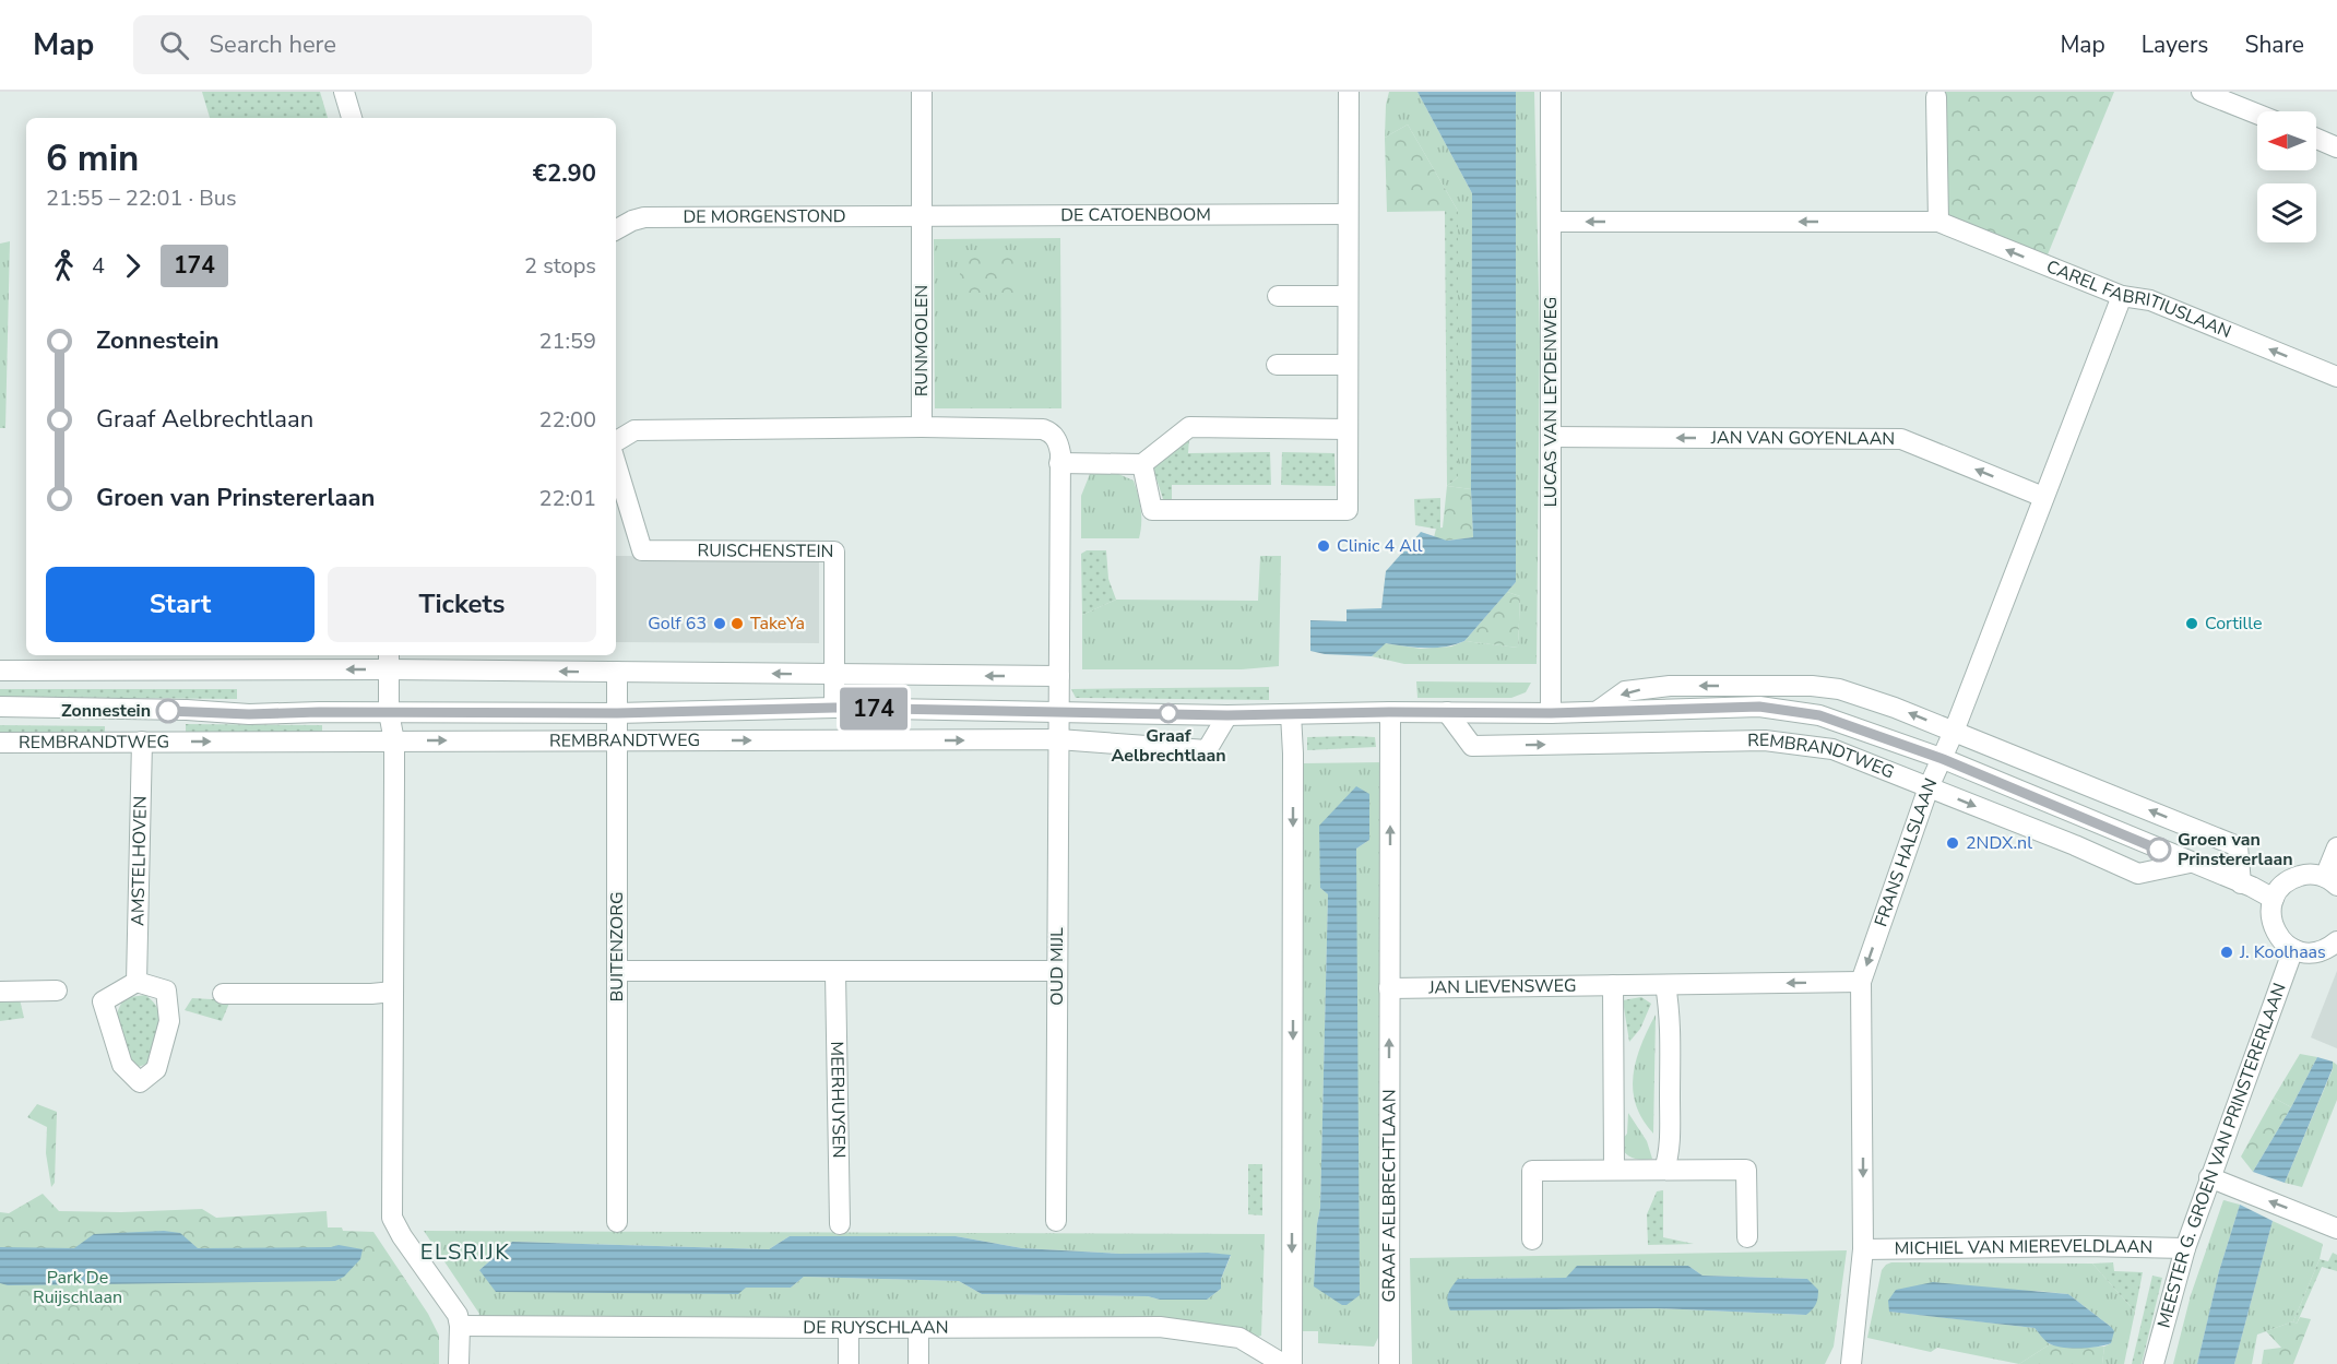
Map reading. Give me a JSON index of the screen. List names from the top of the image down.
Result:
{
  "streets": {
    "street": [
      "DE CATOENBOOM",
      "DE MORGENSTOND",
      "CAREL FABRITIUSLAAN",
      "RUNMOOLEN",
      "LUCAS VAN LEYDENWEG",
      "JAN VAN GOYENLAAN",
      "RUISCHENSTEIN",
      "REMBRANDTWEG",
      "FRANS HALSLAAN",
      "AMSTELHOVEN",
      "BUITENZORG",
      "OUD MIJL",
      "JAN LIEVENSWEG",
      "MEERHUYSEN",
      "MEESTER G. GROEN VAN PRINSTERERLAAN",
      "GRAAF AELBRECHTLAAN",
      "MICHIEL VAN MIEREVELDLAAN",
      "DE RUYSCHLAAN"
    ]
  },
  "crossings": [
    ["DE CATOENBOOM", "DE MORGENSTOND"],
    ["DE CATOENBOOM", "RUNMOOLEN"],
    ["DE MORGENSTOND", "RUNMOOLEN"],
    ["CAREL FABRITIUSLAAN", "LUCAS VAN LEYDENWEG"],
    ["CAREL FABRITIUSLAAN", "FRANS HALSLAAN"],
    ["LUCAS VAN LEYDENWEG", "JAN VAN GOYENLAAN"],
    ["LUCAS VAN LEYDENWEG", "REMBRANDTWEG"],
    ["JAN VAN GOYENLAAN", "FRANS HALSLAAN"],
    ["RUISCHENSTEIN", "REMBRANDTWEG"],
    ["REMBRANDTWEG", "FRANS HALSLAAN"],
    ["REMBRANDTWEG", "AMSTELHOVEN"],
    ["REMBRANDTWEG", "BUITENZORG"],
    ["REMBRANDTWEG", "OUD MIJL"],
    ["REMBRANDTWEG", "GRAAF AELBRECHTLAAN"],
    ["FRANS HALSLAAN", "JAN LIEVENSWEG"],
    ["FRANS HALSLAAN", "MICHIEL VAN MIEREVELDLAAN"],
    ["JAN LIEVENSWEG", "GRAAF AELBRECHTLAAN"],
    ["MEESTER G. GROEN VAN PRINSTERERLAAN", "MICHIEL VAN MIEREVELDLAAN"]
  ],
  "one_way": [
    "CAREL FABRITIUSLAAN",
    "JAN VAN GOYENLAAN",
    "FRANS HALSLAAN",
    "JAN LIEVENSWEG"
  ],
  "districts": ["ELSRIJK"],
  "parks": ["Park De Ruijschlaan"],
  "places": [
    "Clinic 4 All",
    "Golf 63",
    "TakeYa",
    "Cortille",
    "Zonnestein",
    "Graaf Aelbrechtlaan",
    "2NDX.nl",
    "Groen van Prinstererlaan",
    "J. Koolhaas"
  ],
  "lines": ["bus line 174"],
  "north": "left",
  "page": {
    "header": "Map",
    "search": "Search here",
    "nav": ["Map", "Layers", "Share"],
    "on_map": "174",
    "heading": ["6 min", "21:55 – 22:01 · Bus", "€2.90"],
    "legs": ["4", "174", "2 stops"],
    "list": [
      {
        "name": "Zonnestein",
        "value": "21:59"
      },
      {
        "name": "Graaf Aelbrechtlaan",
        "value": "22:00"
      },
      {
        "name": "Groen van Prinstererlaan",
        "value": "22:01"
      }
    ],
    "buttons": ["Start", "Tickets"]
  }
}
